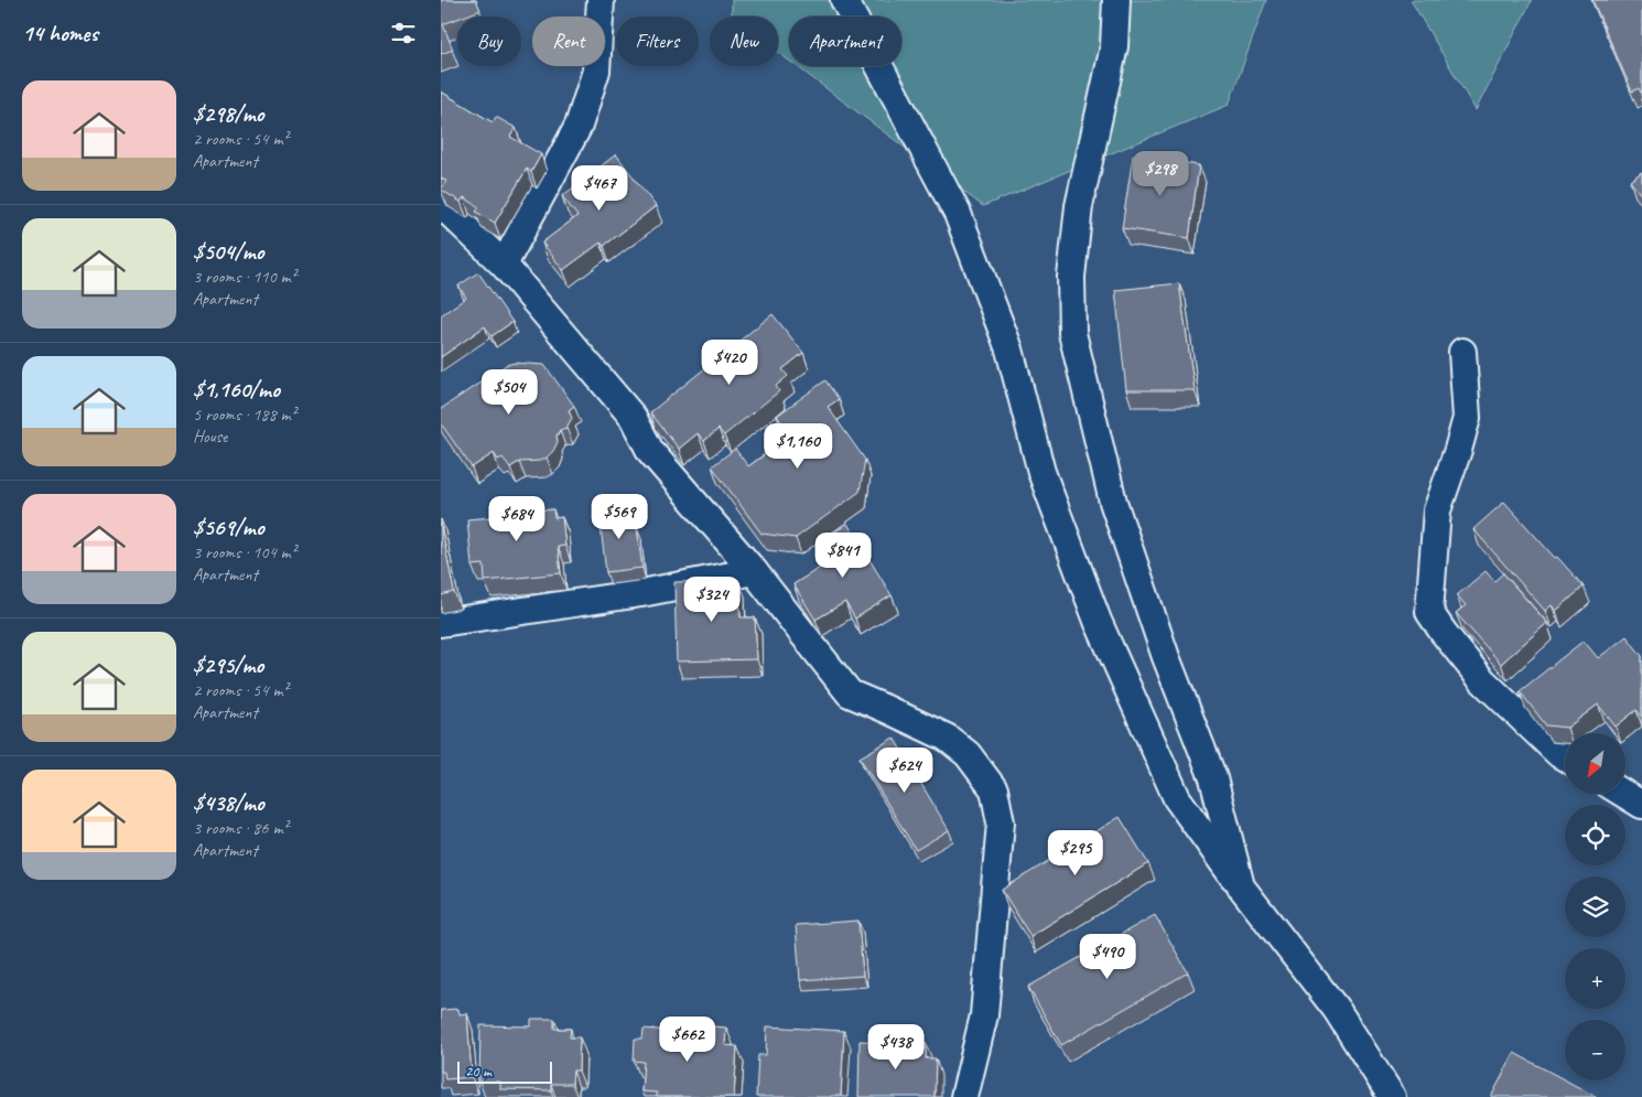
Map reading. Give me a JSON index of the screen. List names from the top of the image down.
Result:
{
  "scale_bar": "20 m",
  "north": "bottom left",
  "page": {
    "heading": "14 homes",
    "chip": [
      "Buy",
      "Rent",
      "Filters",
      "New",
      "Apartment"
    ],
    "list": [
      {
        "name": "$298/mo",
        "note": "2 rooms · 54 m² · Apartment"
      },
      {
        "name": "$504/mo",
        "note": "3 rooms · 110 m² · Apartment"
      },
      {
        "name": "$1,160/mo",
        "note": "5 rooms · 188 m² · House"
      },
      {
        "name": "$569/mo",
        "note": "3 rooms · 104 m² · Apartment"
      },
      {
        "name": "$295/mo",
        "note": "2 rooms · 54 m² · Apartment"
      },
      {
        "name": "$438/mo",
        "note": "3 rooms · 86 m² · Apartment"
      }
    ],
    "price": [
      "$298",
      "$467",
      "$420",
      "$504",
      "$1,160",
      "$569",
      "$684",
      "$841",
      "$324",
      "$624",
      "$295",
      "$490",
      "$662",
      "$438"
    ],
    "map_buttons": ["+", "−"],
    "scale": "20 m"
  }
}
